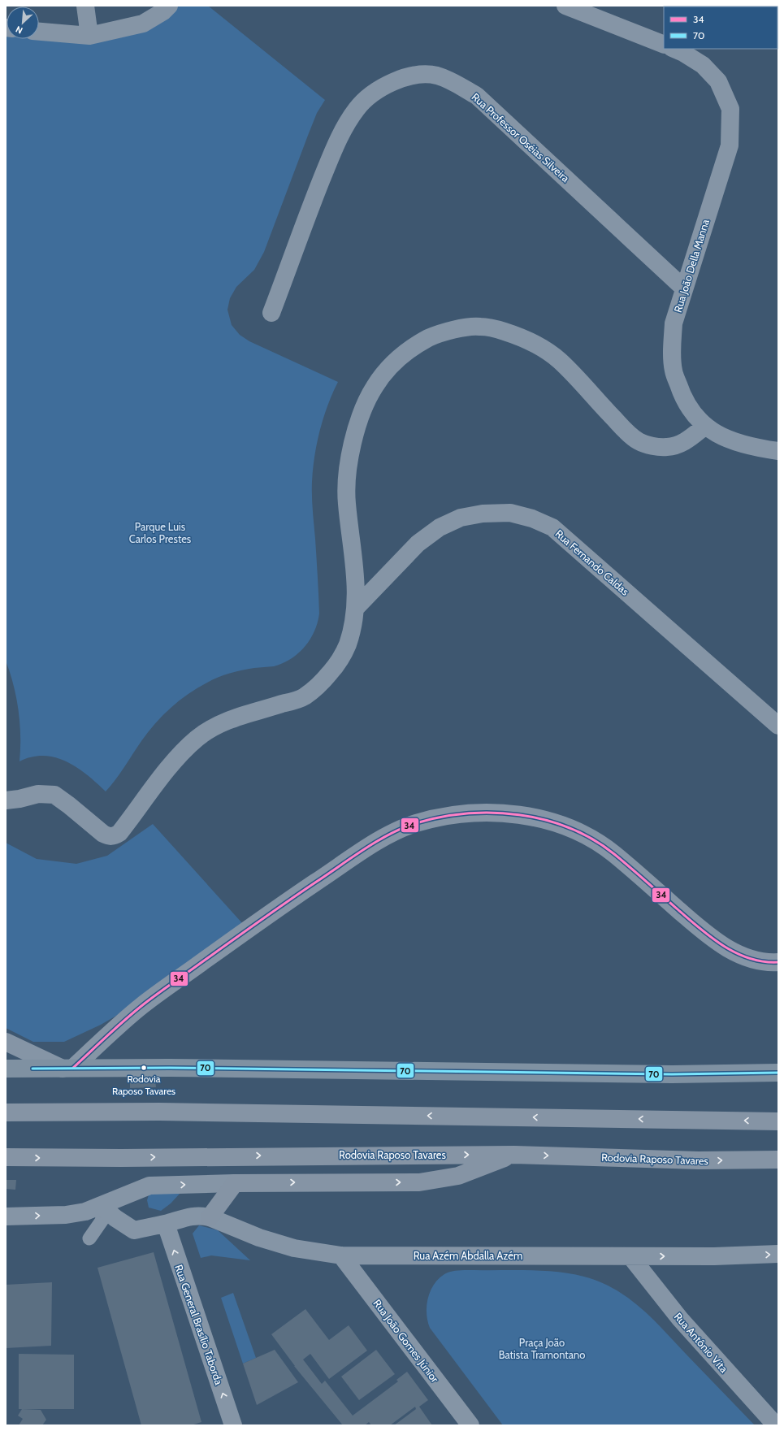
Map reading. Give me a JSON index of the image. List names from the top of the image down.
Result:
{
  "streets": {
    "highway": ["Rodovia Raposo Tavares"],
    "street": [
      "Rua Professor Oséias Silveira",
      "Rua João Della Manna",
      "Rua Fernando Caldas",
      "Rua Azém Abdalla Azém",
      "Rua General Brasílio Taborda",
      "Rua João Gomes Júnior",
      "Rua Antônio Vita"
    ]
  },
  "crossings": [
    ["Rua Professor Oséias Silveira", "Rua João Della Manna"],
    ["Rua Azém Abdalla Azém", "Rua General Brasílio Taborda"],
    ["Rua Azém Abdalla Azém", "Rua João Gomes Júnior"],
    ["Rua Azém Abdalla Azém", "Rua Antônio Vita"]
  ],
  "one_way": ["Rua General Brasílio Taborda"],
  "parks": ["Parque Luis Carlos Prestes", "Praça João Batista Tramontano"],
  "places": ["Rodovia Raposo Tavares"],
  "lines": ["transit line 34", "transit line 70"],
  "legend": ["34", "70"],
  "north": "bottom left"
}
